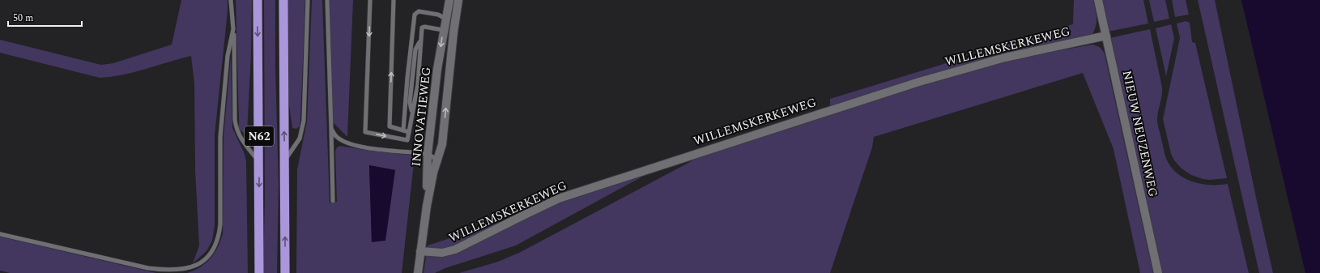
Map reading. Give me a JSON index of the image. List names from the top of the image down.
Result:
{
  "streets": {
    "highway": ["N62"],
    "street": ["WILLEMSKERKEWEG", "INNOVATIEWEG", "NIEUW NEUZENWEG"]
  },
  "crossings": [
    ["WILLEMSKERKEWEG", "INNOVATIEWEG"],
    ["WILLEMSKERKEWEG", "NIEUW NEUZENWEG"]
  ],
  "scale_bar": "50 m"
}
